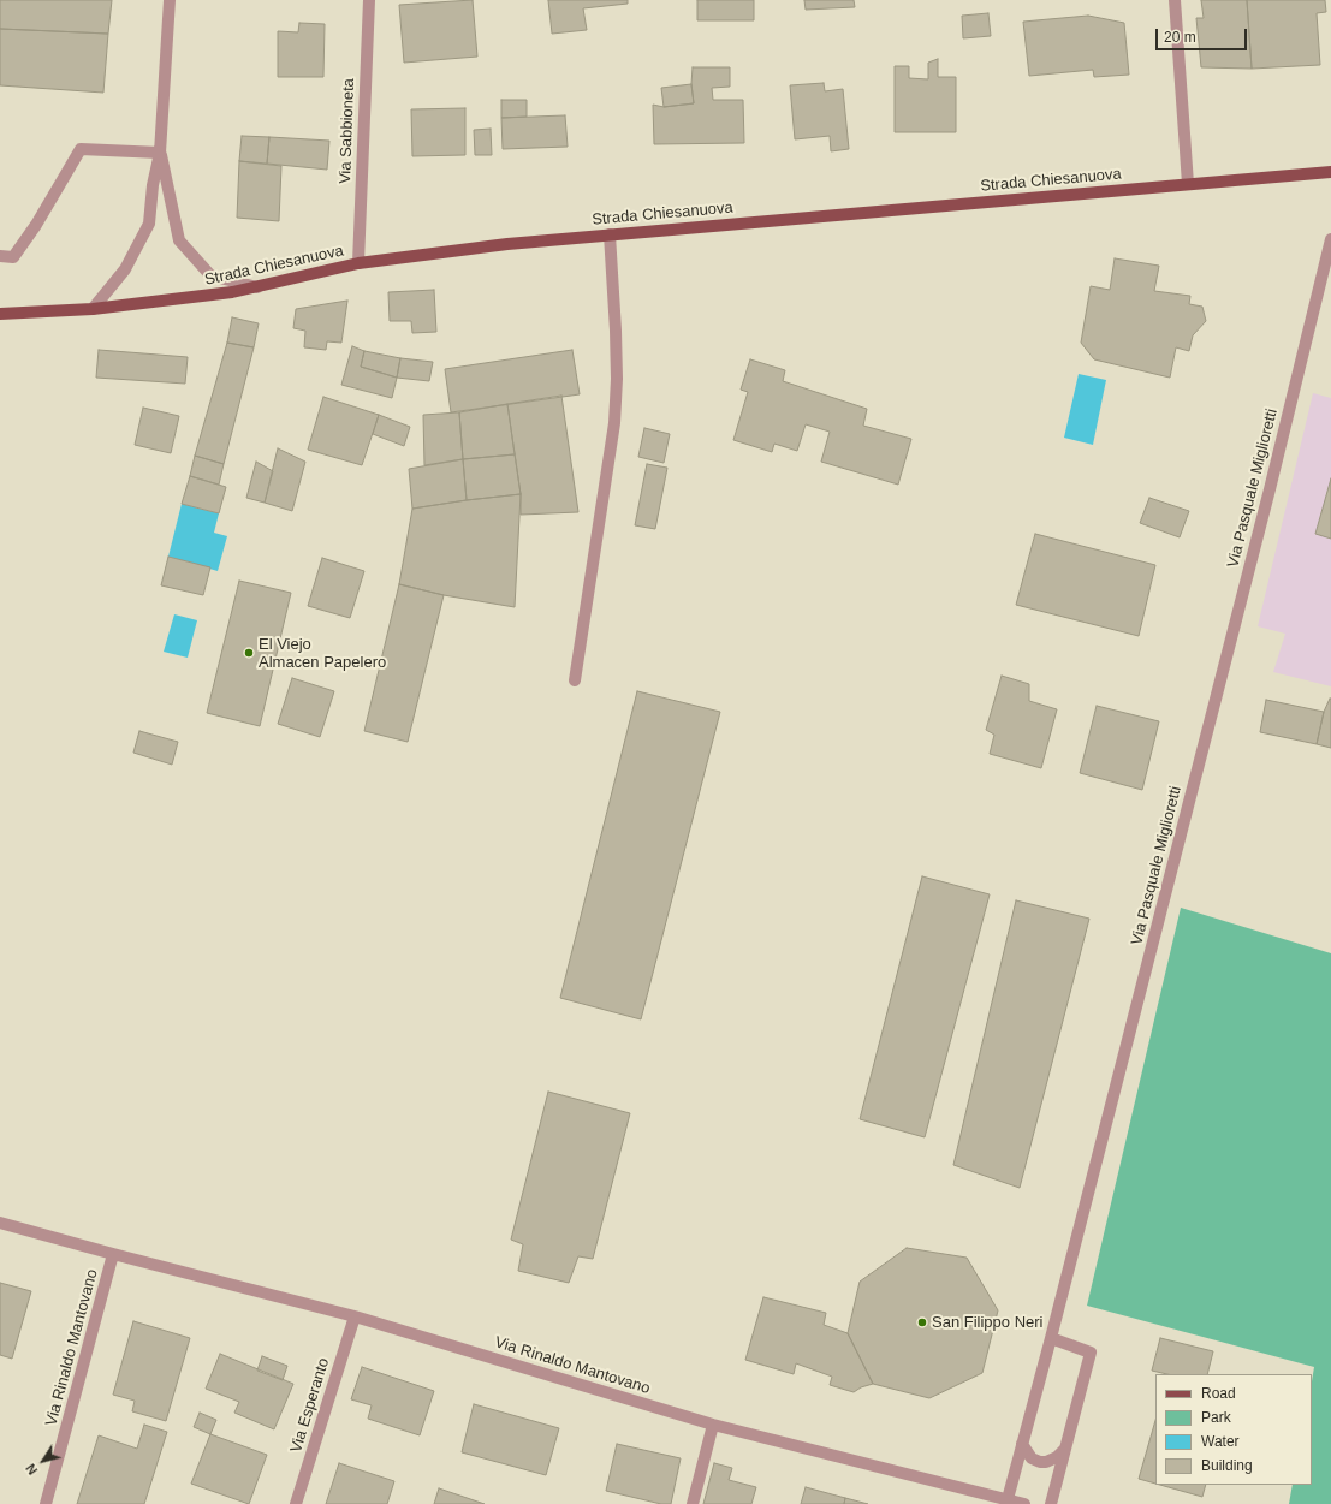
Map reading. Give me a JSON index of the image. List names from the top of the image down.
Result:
{
  "streets": {
    "main road": ["Strada Chiesanuova"],
    "street": [
      "Via Sabbioneta",
      "Via Pasquale Miglioretti",
      "Via Rinaldo Mantovano",
      "Via Esperanto"
    ]
  },
  "crossings": [
    ["Via Sabbioneta", "Strada Chiesanuova"],
    ["Via Pasquale Miglioretti", "Via Rinaldo Mantovano"],
    ["Via Rinaldo Mantovano", "Via Esperanto"]
  ],
  "places": ["El Viejo Almacen Papelero", "San Filippo Neri"],
  "legend": [
    "Road",
    "Park",
    "Water",
    "Building"
  ],
  "scale_bar": "20 m",
  "north": "bottom left"
}
